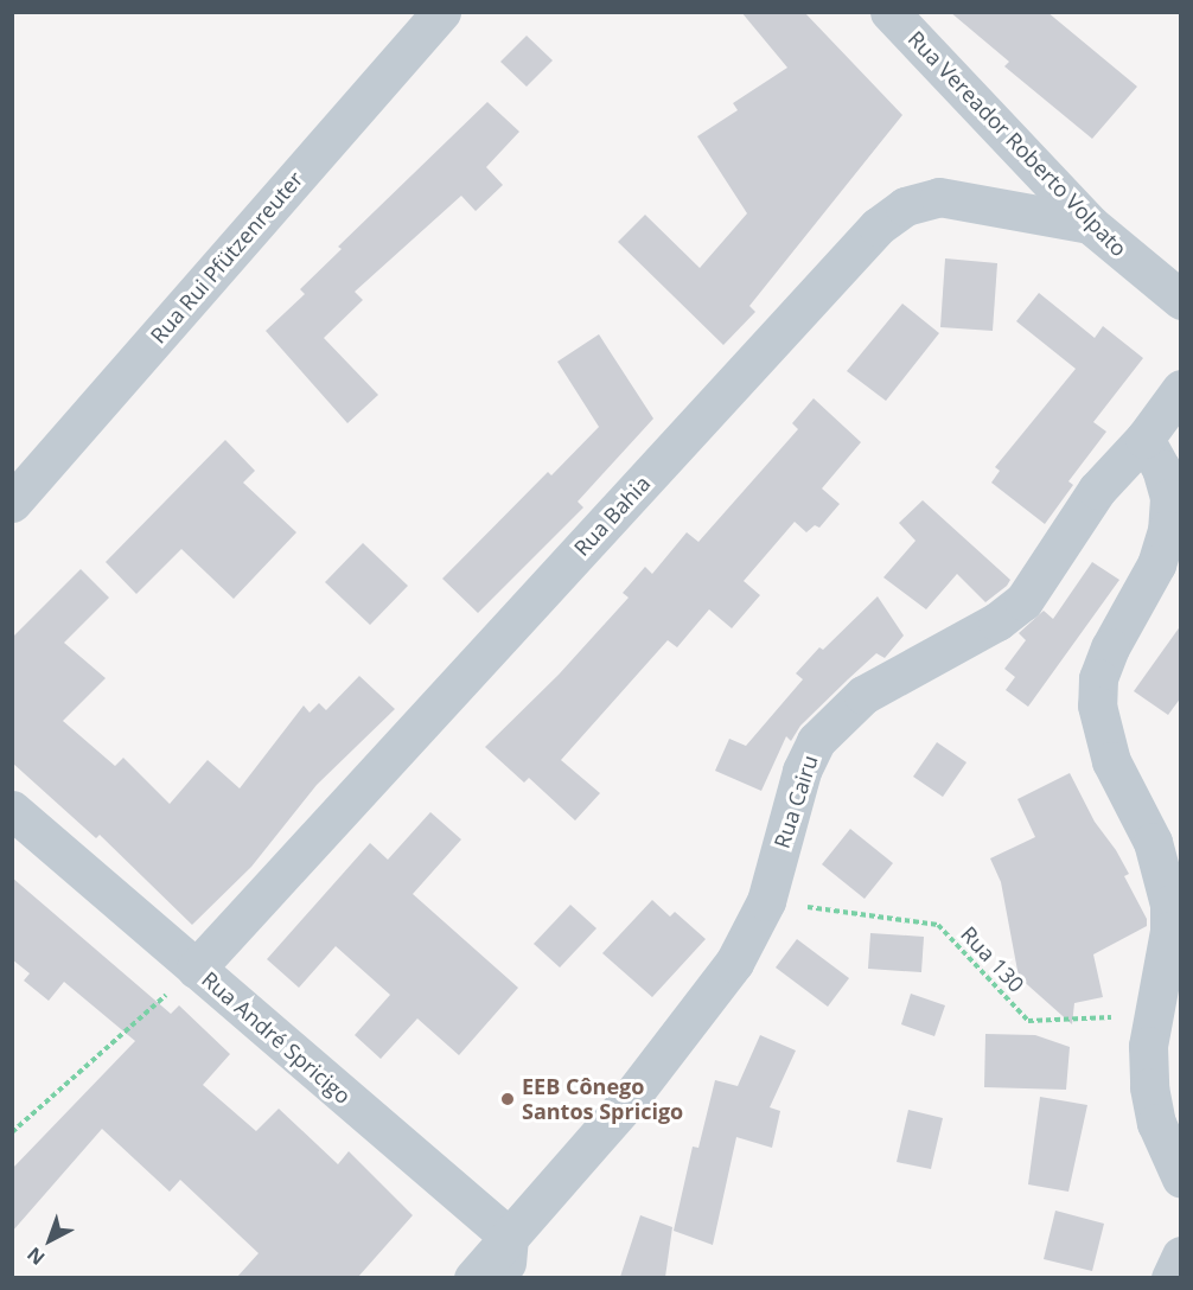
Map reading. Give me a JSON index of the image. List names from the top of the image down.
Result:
{
  "streets": {
    "street": [
      "Rua Vereador Roberto Volpato",
      "Rua Rui Pfützenreuter",
      "Rua Bahia",
      "Rua Cairu",
      "Rua André Spricigo"
    ],
    "path": ["Rua 130"]
  },
  "crossings": [
    ["Rua Vereador Roberto Volpato", "Rua Bahia"],
    ["Rua Bahia", "Rua André Spricigo"],
    ["Rua Cairu", "Rua 130"],
    ["Rua Cairu", "Rua André Spricigo"]
  ],
  "places": ["EEB Cônego Santos Spricigo"],
  "north": "bottom left"
}
